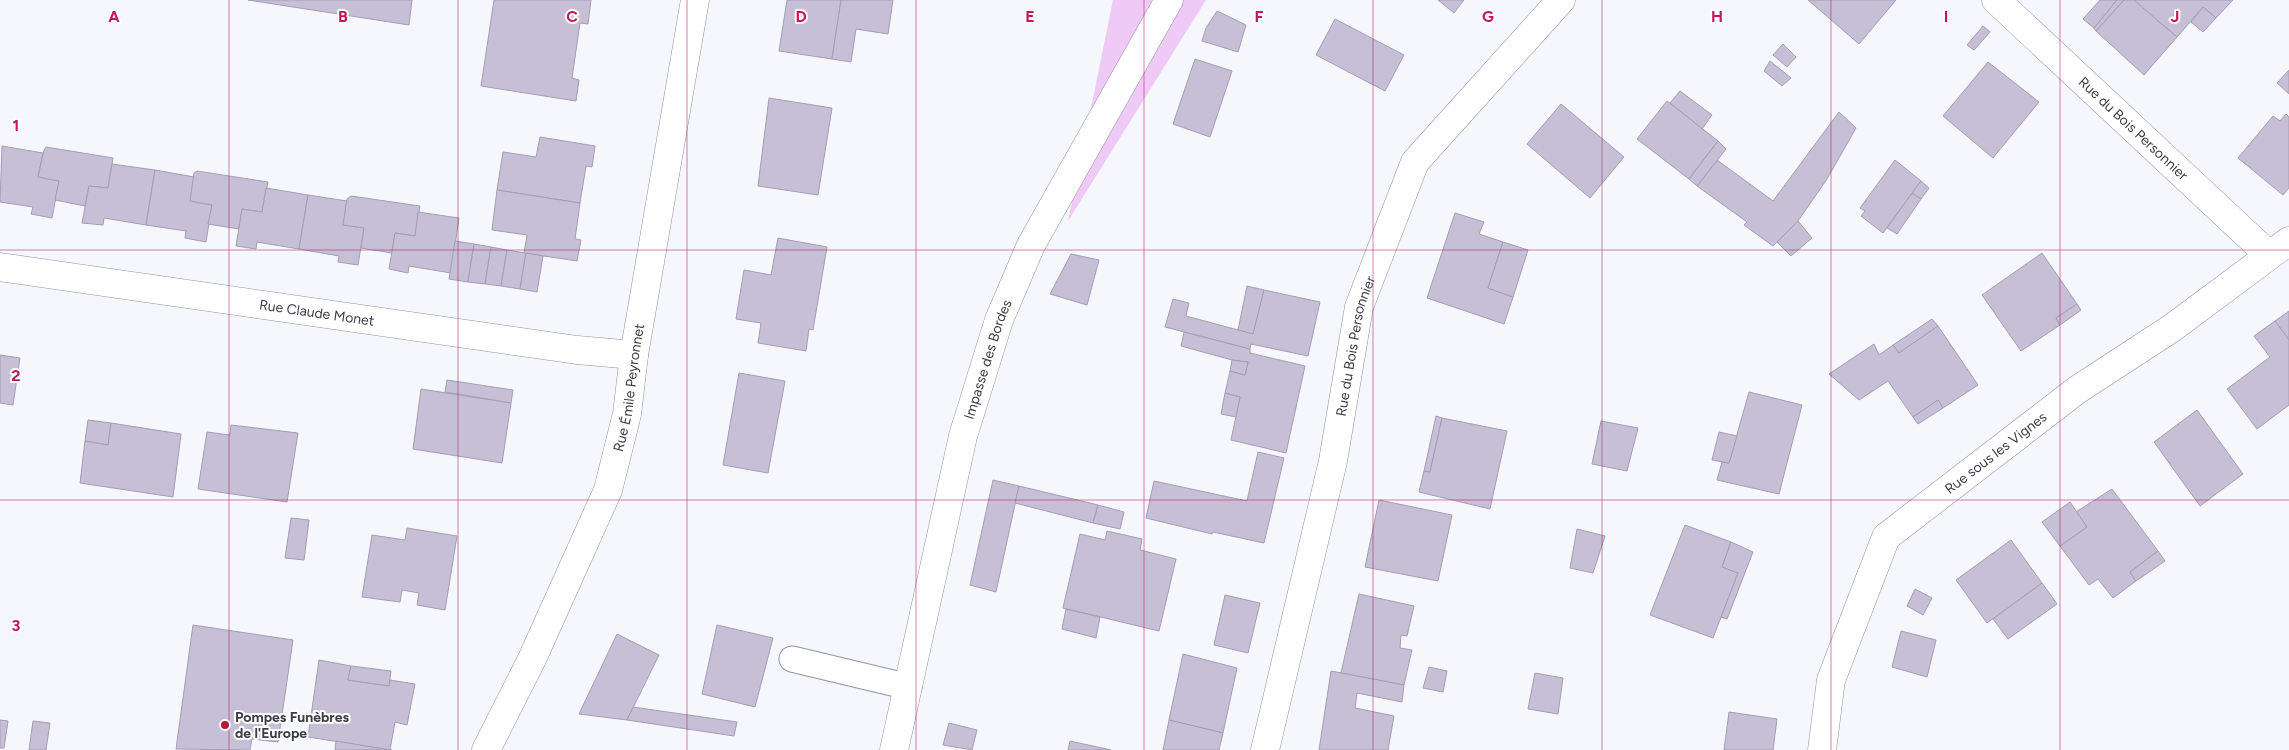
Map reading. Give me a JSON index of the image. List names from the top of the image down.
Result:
{
  "streets": {
    "street": [
      "Rue du Bois Personnier",
      "Rue Claude Monet",
      "Impasse des Bordes",
      "Rue Émile Peyronnet",
      "Rue sous les Vignes"
    ]
  },
  "crossings": [
    ["Rue du Bois Personnier", "Rue sous les Vignes"],
    ["Rue Claude Monet", "Rue Émile Peyronnet"]
  ],
  "places": ["Pompes Funèbres de l'Europe"],
  "grid": {
    "columns": [
      "A",
      "B",
      "C",
      "D",
      "E",
      "F",
      "G",
      "H",
      "I",
      "J"
    ],
    "rows": ["1", "2", "3"]
  }
}
